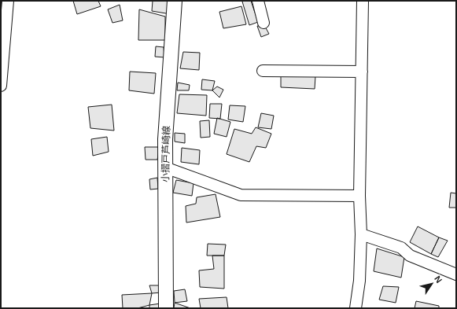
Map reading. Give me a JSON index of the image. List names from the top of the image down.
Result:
{
  "streets": {
    "main road": ["小摺戸芦崎線"]
  },
  "north": "top right"
}
